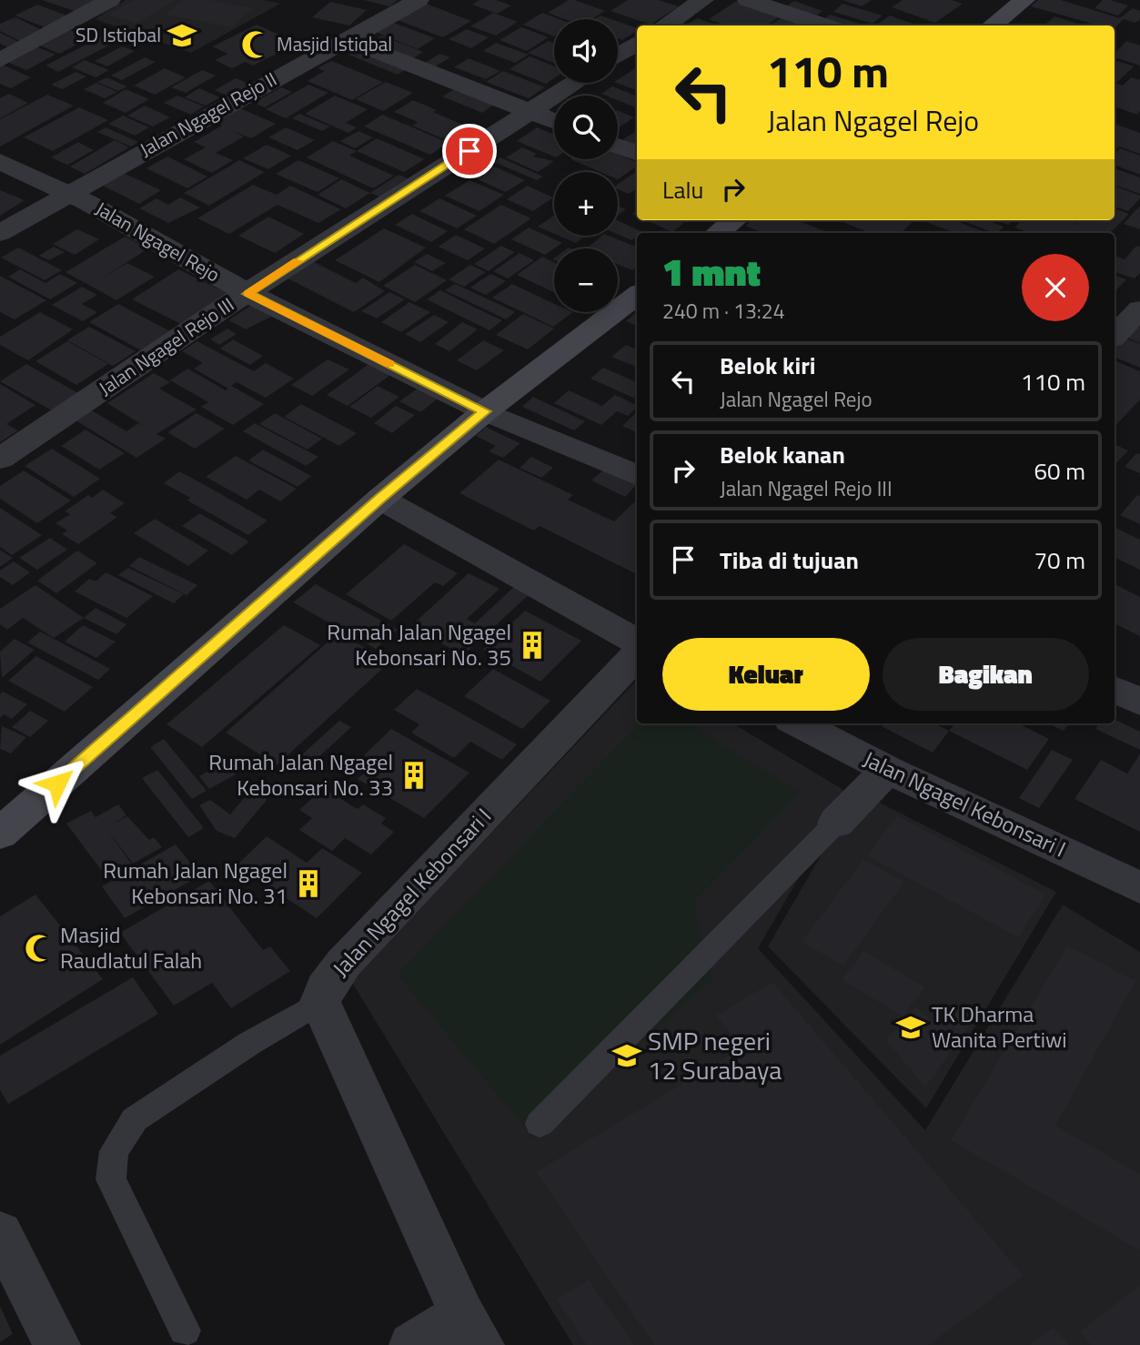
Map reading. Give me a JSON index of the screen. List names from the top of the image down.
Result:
{
  "streets": {
    "street": [
      "Jalan Ngagel Rejo II",
      "Jalan Ngagel Rejo",
      "Jalan Ngagel Rejo III",
      "Jalan Ngagel Kebonsari I"
    ]
  },
  "crossings": [
    ["Jalan Ngagel Rejo II", "Jalan Ngagel Rejo"],
    ["Jalan Ngagel Rejo", "Jalan Ngagel Rejo III"]
  ],
  "places": {
    "school or university": ["SD Istiqbal", "TK Dharma Wanita Pertiwi", "SMP negeri 12 Surabaya"],
    "mosque": ["Masjid Istiqbal", "Masjid Raudlatul Falah"],
    "building": ["Rumah Jalan Ngagel Kebonsari No. 35", "Rumah Jalan Ngagel Kebonsari No. 33", "Rumah Jalan Ngagel Kebonsari No. 31"]
  },
  "page": {
    "map_buttons": ["+", "−"],
    "turn": ["110 m", "Jalan Ngagel Rejo"],
    "then": "Lalu",
    "heading": ["1 mnt", "240 m · 13:24"],
    "list": [
      {
        "name": "Belok kiri",
        "note": "Jalan Ngagel Rejo",
        "value": "110 m"
      },
      {
        "name": "Belok kanan",
        "note": "Jalan Ngagel Rejo III",
        "value": "60 m"
      },
      {
        "name": "Tiba di tujuan",
        "value": "70 m"
      }
    ],
    "buttons": ["Keluar", "Bagikan"]
  }
}
